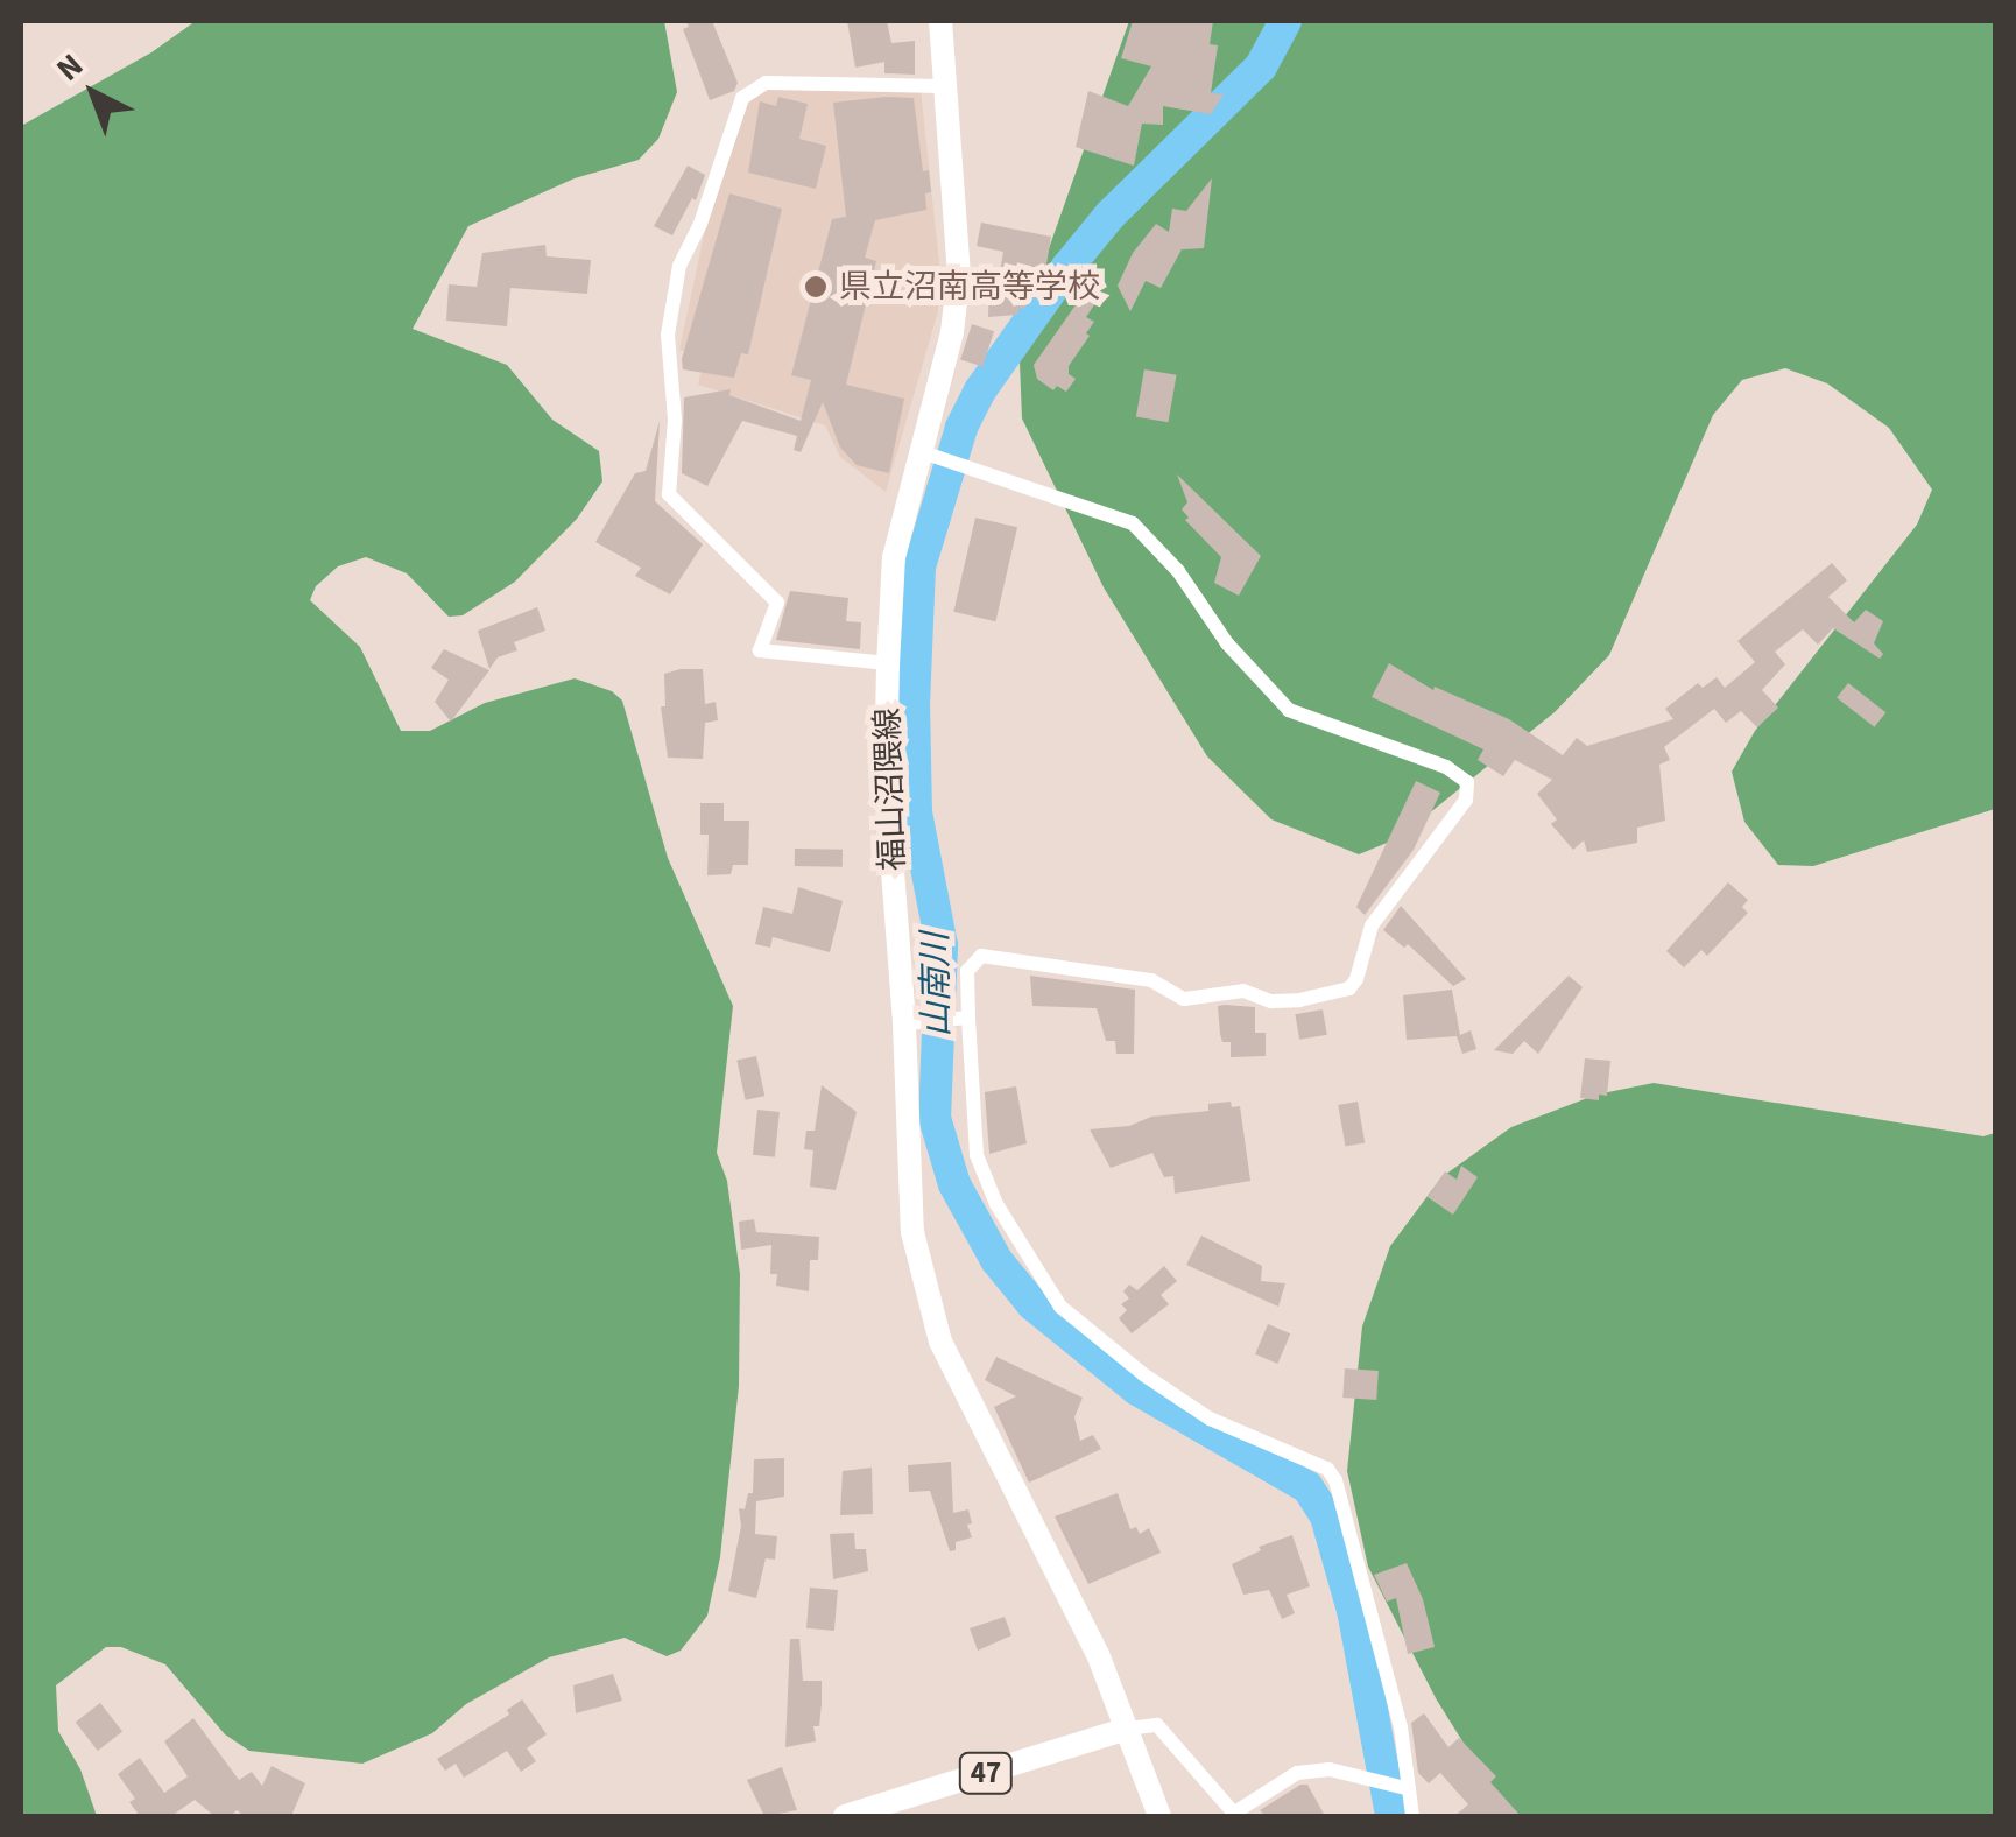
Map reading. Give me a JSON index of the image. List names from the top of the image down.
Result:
{
  "streets": {
    "main road": ["福山沼隈線", "47"]
  },
  "crossings": [
    ["福山沼隈線", "47"]
  ],
  "water": ["山南川"],
  "places": ["県立沼南高等学校"],
  "north": "top left"
}
